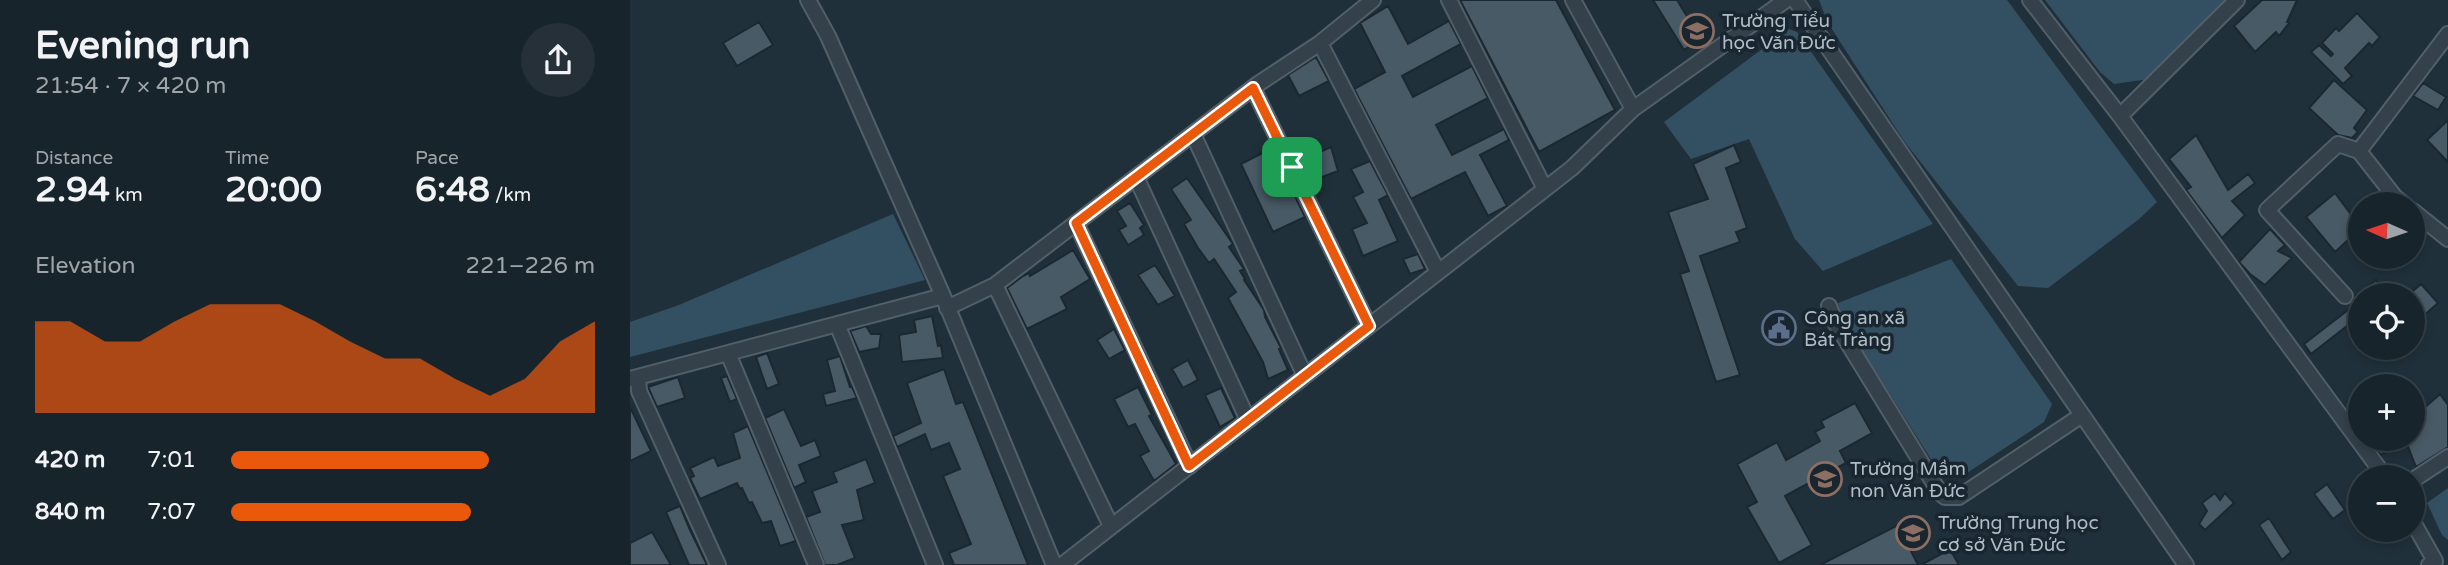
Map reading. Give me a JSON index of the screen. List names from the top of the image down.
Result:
{
  "places": {
    "school or university": ["Trường Tiểu học Văn Đức", "Trường Mầm non Văn Đức", "Trường Trung học cơ sở Văn Đức"],
    "public building": ["Công an xã Bát Tràng"]
  },
  "north": "left",
  "page": {
    "heading": ["Evening run", "21:54 · 7 × 420 m"],
    "stats": [
      ["Distance", "2.94 km"],
      ["Time", "20:00"],
      ["Pace", "6:48 /km"]
    ],
    "map_buttons": ["+", "−"],
    "chart": ["Elevation", "221–226 m"],
    "list": [
      {
        "name": "420 m",
        "note": "7:01"
      },
      {
        "name": "840 m",
        "note": "7:07"
      }
    ]
  }
}
